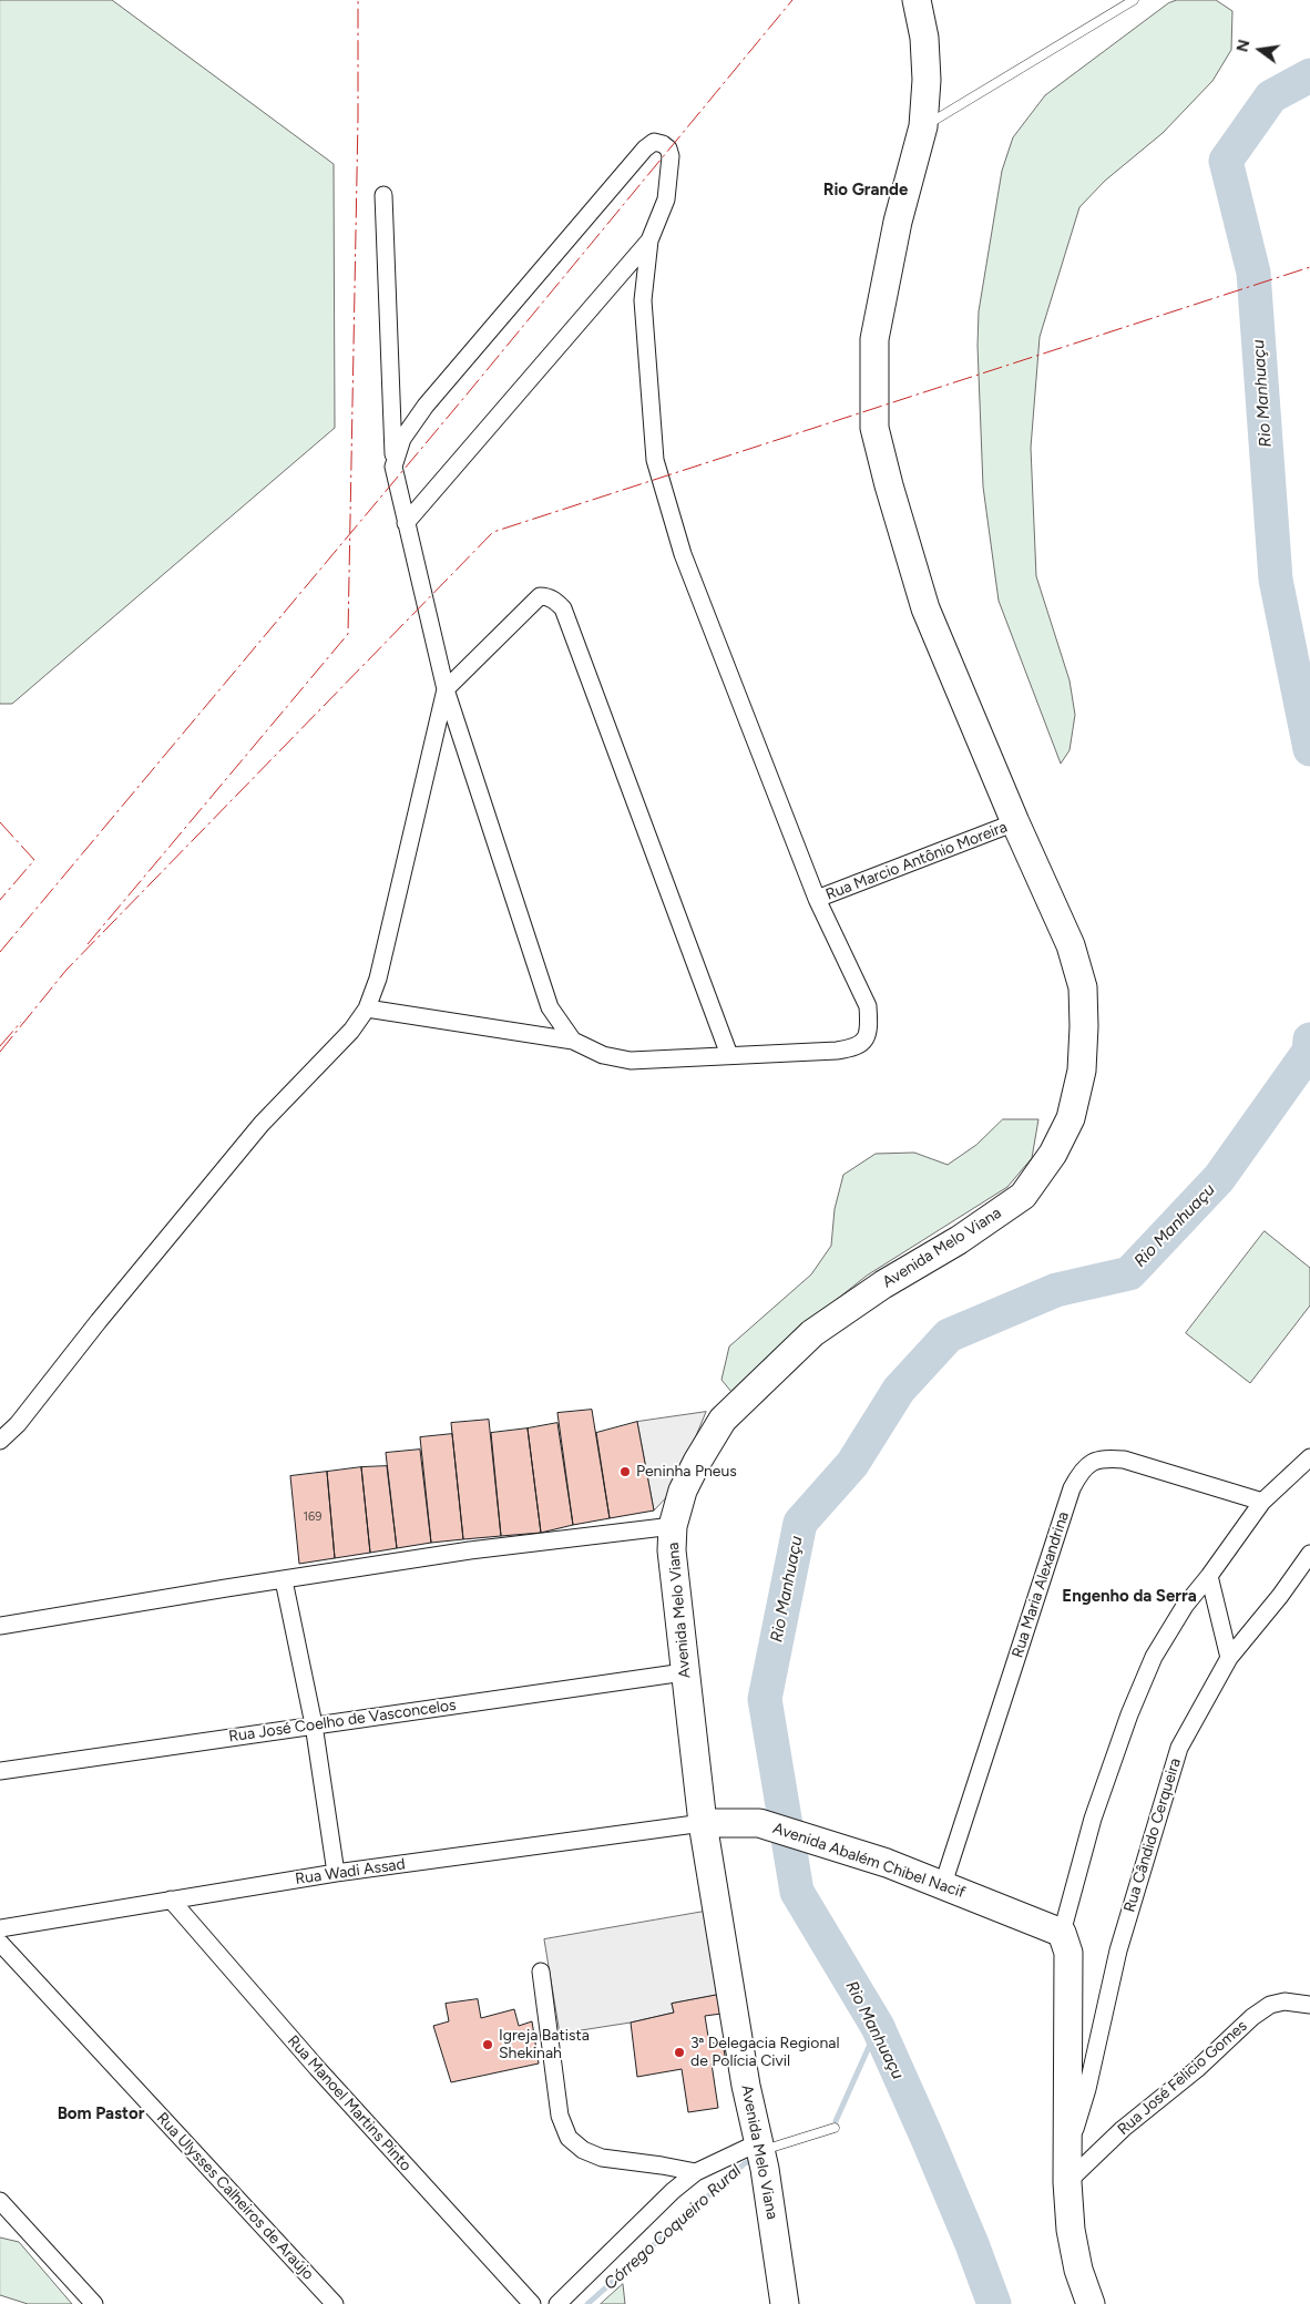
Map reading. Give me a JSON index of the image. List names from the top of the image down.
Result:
{
  "streets": {
    "main road": ["Avenida Melo Viana", "Avenida Abalém Chibel Nacif"],
    "street": [
      "Rua Marcio Antônio Moreira",
      "Rua Maria Alexandrina",
      "Rua José Coelho de Vasconcelos",
      "Rua Cândido Cerqueira",
      "Rua Wadi Assad",
      "Rua José Felicio Gomes",
      "Rua Manoel Martins Pinto",
      "Rua Ulysses Calheiros de Araújo"
    ]
  },
  "crossings": [
    ["Rua Marcio Antônio Moreira", "Avenida Melo Viana"],
    ["Avenida Melo Viana", "Rua José Coelho de Vasconcelos"],
    ["Avenida Melo Viana", "Avenida Abalém Chibel Nacif"],
    ["Avenida Melo Viana", "Rua Wadi Assad"],
    ["Rua Maria Alexandrina", "Avenida Abalém Chibel Nacif"],
    ["Avenida Abalém Chibel Nacif", "Rua Wadi Assad"],
    ["Rua Wadi Assad", "Rua Manoel Martins Pinto"]
  ],
  "districts": ["Rio Grande", "Engenho da Serra", "Bom Pastor"],
  "water": ["Rio Manhuaçu", "Córrego Coqueiro Rural"],
  "places": ["Peninha Pneus", "Igreja Batista Shekinah", "3ª Delegacia Regional de Polícia Civil"],
  "house_numbers": ["169"],
  "north": "left"
}
